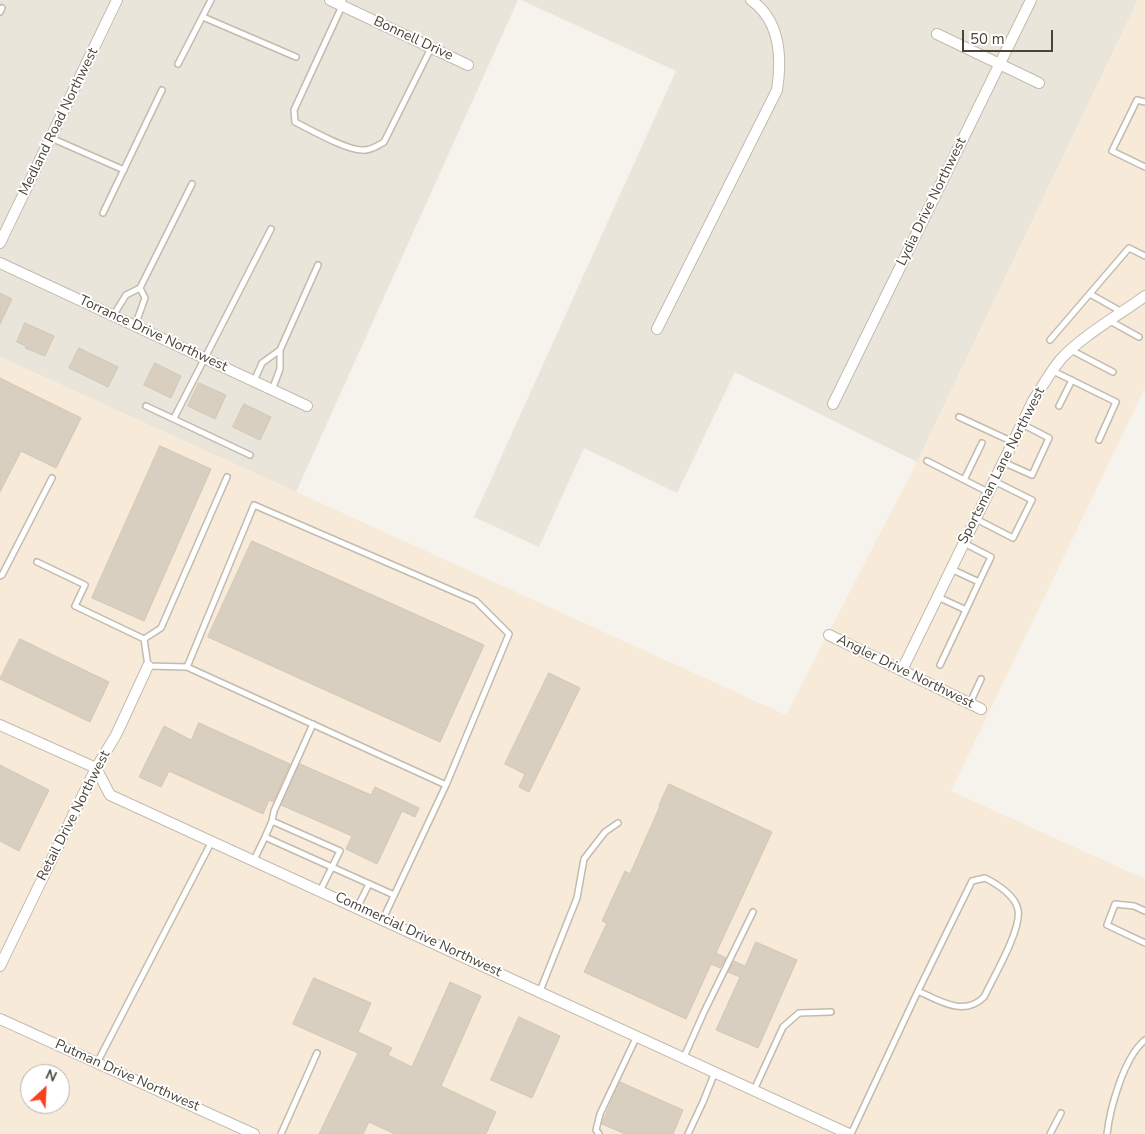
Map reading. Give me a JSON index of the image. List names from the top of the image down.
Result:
{
  "streets": {
    "street": [
      "Bonnell Drive",
      "Medland Road Northwest",
      "Lydia Drive Northwest",
      "Torrance Drive Northwest",
      "Sportsman Lane Northwest",
      "Angler Drive Northwest",
      "Retail Drive Northwest",
      "Commercial Drive Northwest",
      "Putman Drive Northwest"
    ]
  },
  "crossings": [
    ["Sportsman Lane Northwest", "Angler Drive Northwest"],
    ["Retail Drive Northwest", "Commercial Drive Northwest"]
  ],
  "scale_bar": "50 m",
  "north": "top right"
}
